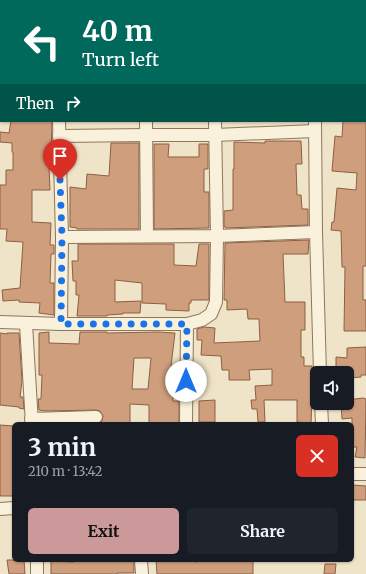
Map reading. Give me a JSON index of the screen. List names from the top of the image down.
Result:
{
  "page": {
    "turn": ["40 m", "Turn left"],
    "then": "Then",
    "heading": ["3 min", "210 m · 13:42"],
    "buttons": ["Exit", "Share"]
  }
}
